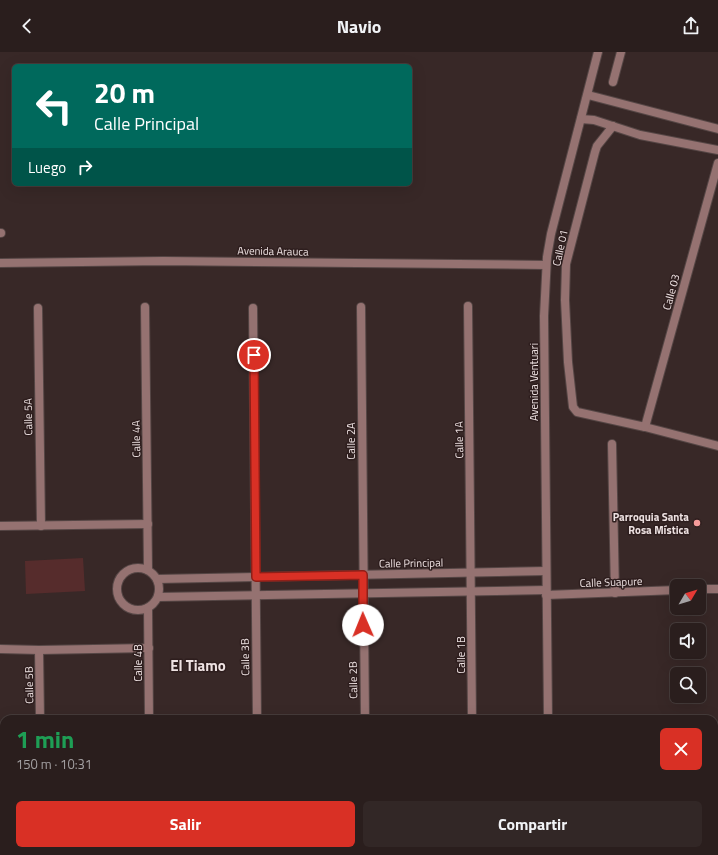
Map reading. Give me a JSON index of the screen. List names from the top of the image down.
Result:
{
  "streets": {
    "street": [
      "Calle 01",
      "Avenida Arauca",
      "Calle 03",
      "Avenida Ventuari",
      "Calle 5A",
      "Calle 4A",
      "Calle 1A",
      "Calle 2A",
      "Calle Principal",
      "Calle Suapure",
      "Calle 1B",
      "Calle 3B",
      "Calle 4B",
      "Calle 2B",
      "Calle 5B"
    ]
  },
  "crossings": [
    ["Calle 01", "Calle 03"],
    ["Avenida Arauca", "Avenida Ventuari"],
    ["Avenida Ventuari", "Calle Principal"],
    ["Avenida Ventuari", "Calle Suapure"],
    ["Calle 4A", "Calle Principal"],
    ["Calle 4A", "Calle 4B"],
    ["Calle 1A", "Calle Principal"],
    ["Calle 1A", "Calle 1B"],
    ["Calle 2A", "Calle Principal"],
    ["Calle 2A", "Calle 2B"],
    ["Calle Principal", "Calle 3B"],
    ["Calle Principal", "Calle 4B"]
  ],
  "districts": ["El Tiamo"],
  "places": ["Parroquia Santa Rosa Mística"],
  "north": "top right",
  "page": {
    "header": "Navio",
    "turn": ["20 m", "Calle Principal"],
    "then": "Luego",
    "heading": ["1 min", "150 m · 10:31"],
    "buttons": ["Salir", "Compartir"]
  }
}
